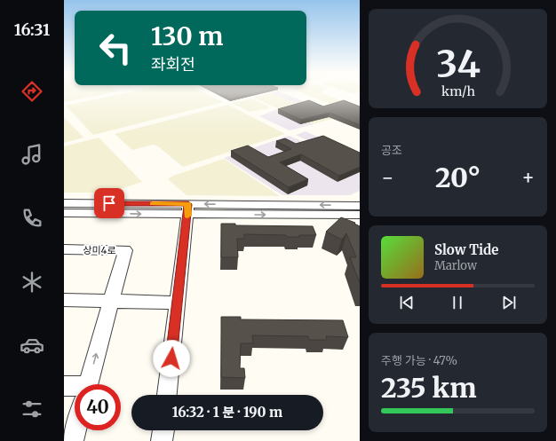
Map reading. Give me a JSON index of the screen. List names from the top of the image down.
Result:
{
  "streets": {
    "street": ["상미4로"]
  },
  "page": {
    "tabs": "16:31",
    "turn": ["130 m", "좌회전"],
    "tile": [
      "공조",
      ["주행 가능 · 47%", "235 km"]
    ],
    "heat": ["−", "20°", "+"],
    "song": ["Slow Tide", "Marlow"],
    "limit": "40",
    "trip": "16:32 · 1 분 · 190 m",
    "gauge": ["34", "km/h"]
  }
}
